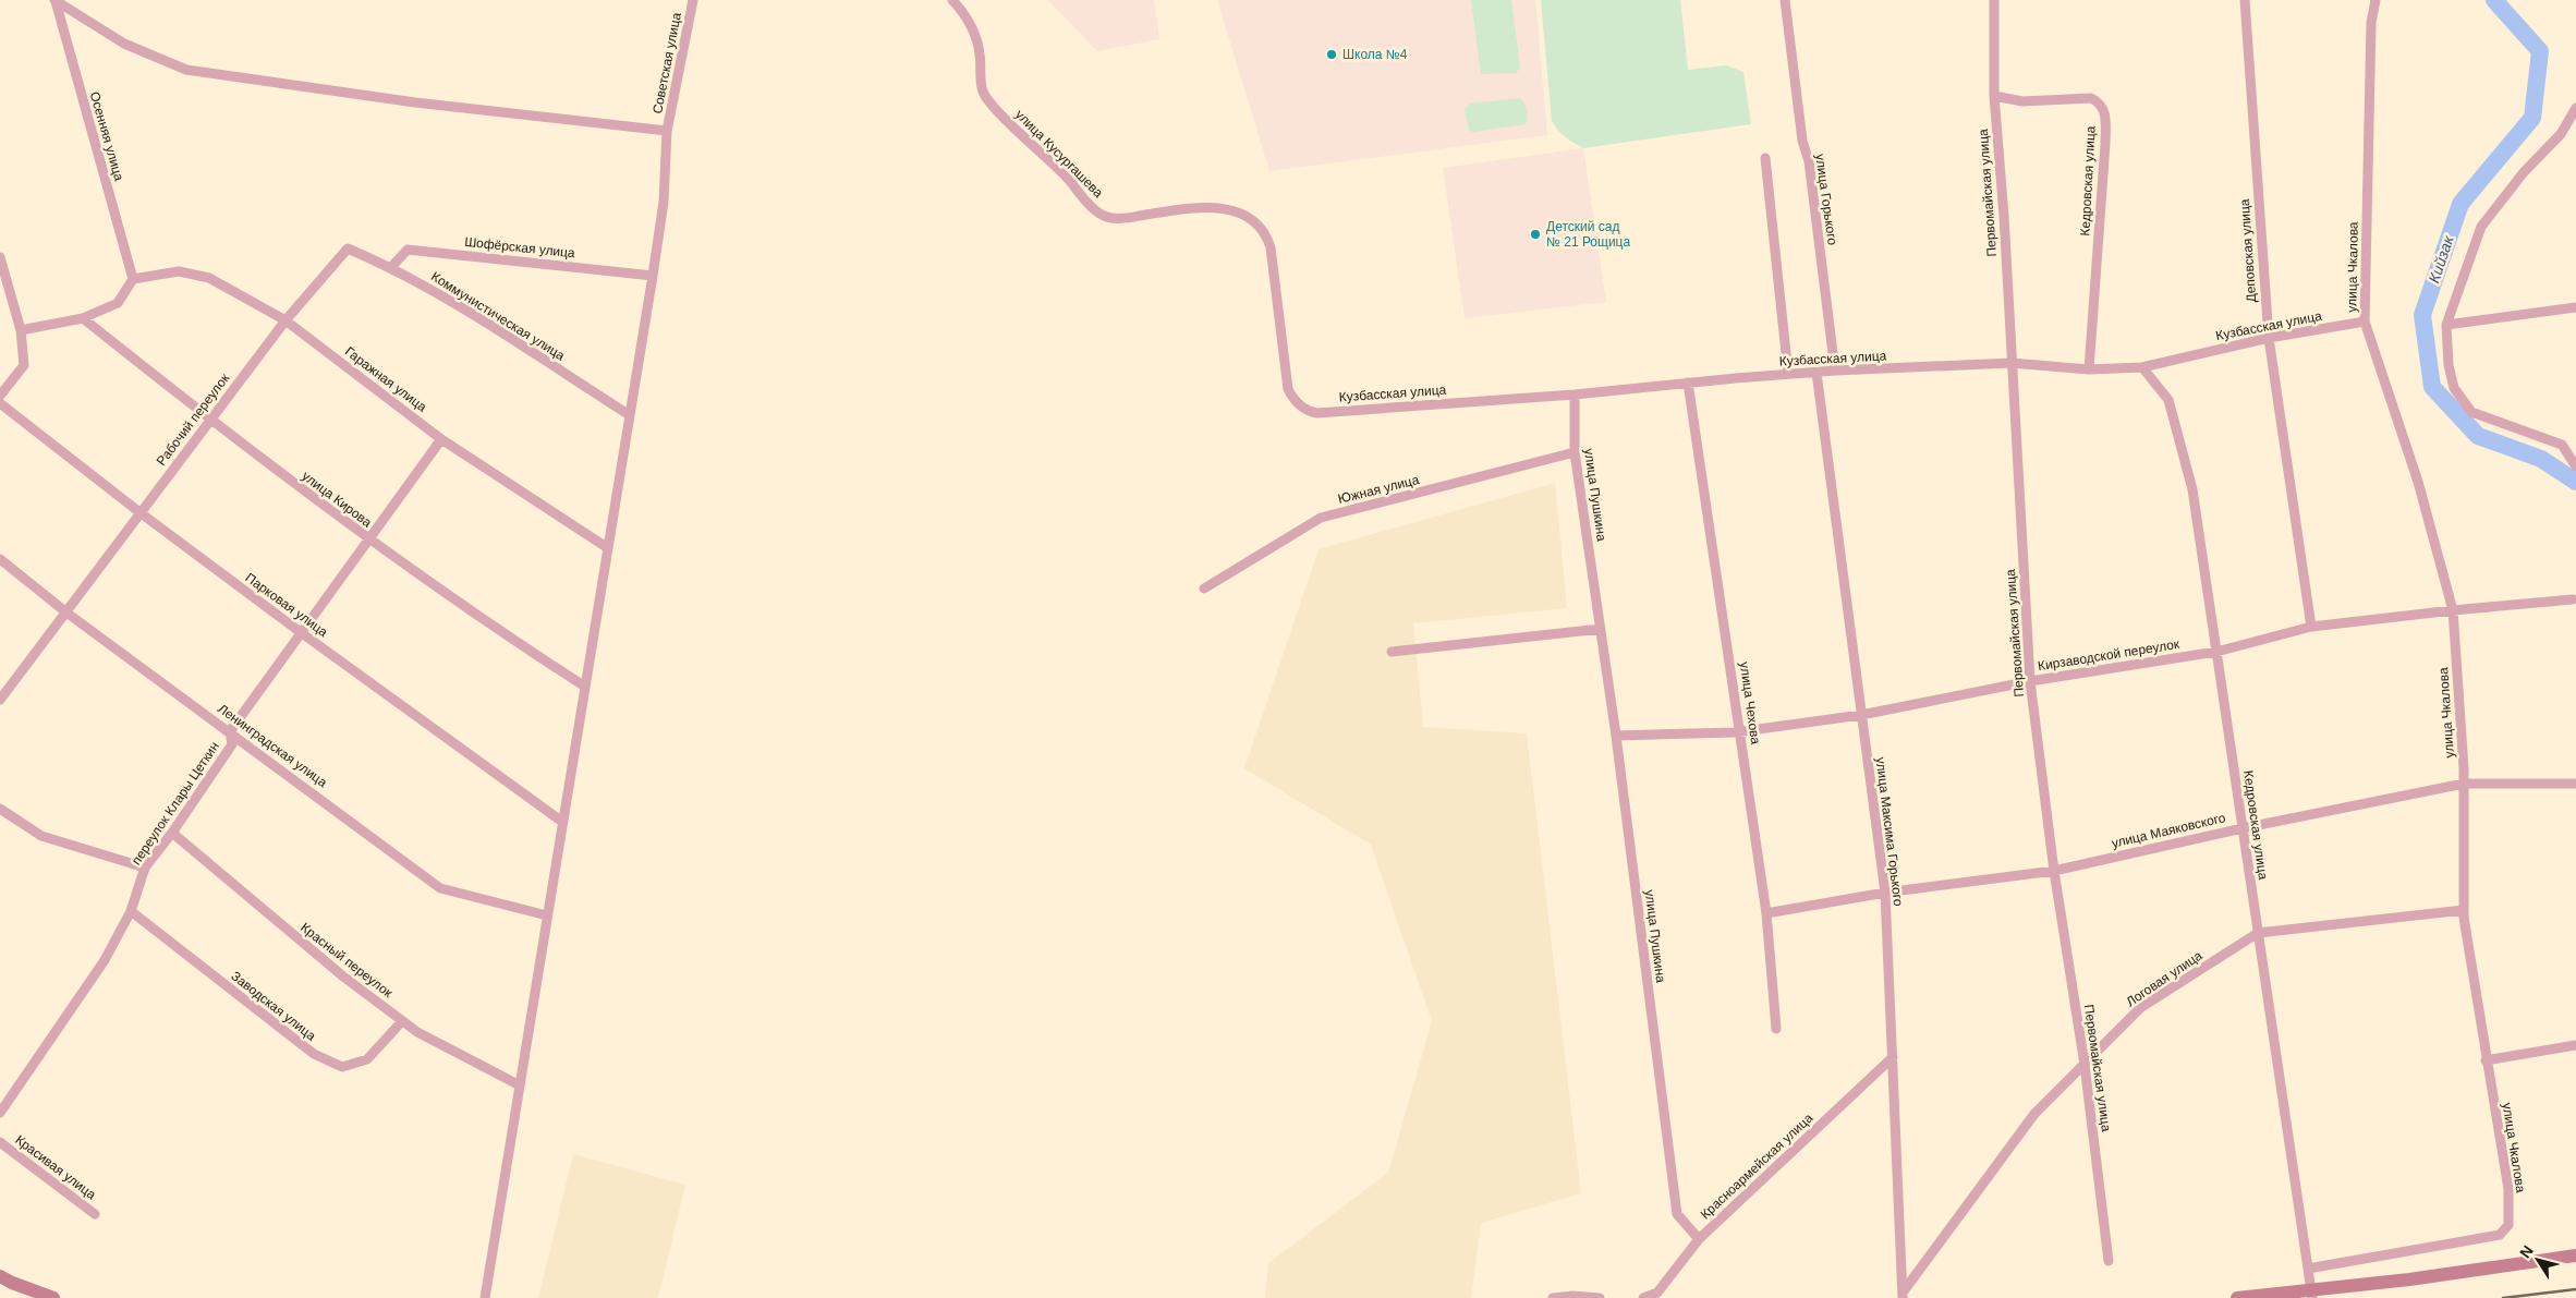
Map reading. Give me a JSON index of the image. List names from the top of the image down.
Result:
{
  "streets": {
    "street": [
      "Советская улица",
      "Осенняя улица",
      "улица Кусургашева",
      "Кедровская улица",
      "Первомайская улица",
      "улица Горького",
      "Шофёрская улица",
      "Деповская улица",
      "улица Чкалова",
      "Коммунистическая улица",
      "Кузбасская улица",
      "Гаражная улица",
      "Рабочий переулок",
      "Южная улица",
      "улица Пушкина",
      "улица Кирова",
      "Парковая улица",
      "Кирзаводской переулок",
      "улица Чехова",
      "Ленинградская улица",
      "переулок Клары Цеткин",
      "улица Маяковского",
      "улица Максима Горького",
      "Красный переулок",
      "Логовая улица",
      "Заводская улица",
      "Красноармейская улица",
      "Красивая улица"
    ]
  },
  "crossings": [
    ["Советская улица", "Шофёрская улица"],
    ["Советская улица", "Коммунистическая улица"],
    ["Советская улица", "Гаражная улица"],
    ["Советская улица", "улица Кирова"],
    ["Советская улица", "Парковая улица"],
    ["Советская улица", "Ленинградская улица"],
    ["Советская улица", "Красный переулок"],
    ["Осенняя улица", "Гаражная улица"],
    ["улица Кусургашева", "Кузбасская улица"],
    ["Кедровская улица", "Первомайская улица"],
    ["Кедровская улица", "улица Чкалова"],
    ["Кедровская улица", "Кузбасская улица"],
    ["Кедровская улица", "Кирзаводской переулок"],
    ["Кедровская улица", "улица Маяковского"],
    ["Кедровская улица", "Логовая улица"],
    ["Первомайская улица", "Кузбасская улица"],
    ["Первомайская улица", "Кирзаводской переулок"],
    ["Первомайская улица", "улица Маяковского"],
    ["Первомайская улица", "Логовая улица"],
    ["улица Горького", "Кузбасская улица"],
    ["Шофёрская улица", "Коммунистическая улица"],
    ["Деповская улица", "Кузбасская улица"],
    ["Деповская улица", "Кирзаводской переулок"],
    ["улица Чкалова", "Кузбасская улица"],
    ["улица Чкалова", "Кирзаводской переулок"],
    ["улица Чкалова", "улица Маяковского"],
    ["улица Чкалова", "Логовая улица"],
    ["Коммунистическая улица", "Рабочий переулок"],
    ["Кузбасская улица", "улица Пушкина"],
    ["Кузбасская улица", "улица Чехова"],
    ["Кузбасская улица", "улица Максима Горького"],
    ["Гаражная улица", "Рабочий переулок"],
    ["Гаражная улица", "переулок Клары Цеткин"],
    ["Рабочий переулок", "улица Кирова"],
    ["Рабочий переулок", "Парковая улица"],
    ["Рабочий переулок", "Ленинградская улица"],
    ["Южная улица", "улица Пушкина"],
    ["улица Пушкина", "Кирзаводской переулок"],
    ["улица Пушкина", "Красноармейская улица"],
    ["улица Кирова", "переулок Клары Цеткин"],
    ["Парковая улица", "переулок Клары Цеткин"],
    ["Кирзаводской переулок", "улица Чехова"],
    ["Кирзаводской переулок", "улица Максима Горького"],
    ["улица Чехова", "улица Маяковского"],
    ["Ленинградская улица", "переулок Клары Цеткин"],
    ["переулок Клары Цеткин", "Красный переулок"],
    ["переулок Клары Цеткин", "Заводская улица"],
    ["улица Маяковского", "улица Максима Горького"],
    ["улица Максима Горького", "Логовая улица"],
    ["улица Максима Горького", "Красноармейская улица"],
    ["Красный переулок", "Заводская улица"]
  ],
  "water": ["Кийзак"],
  "places": ["Школа №4", "Детский сад № 21 Рощица"],
  "north": "top left"
}
